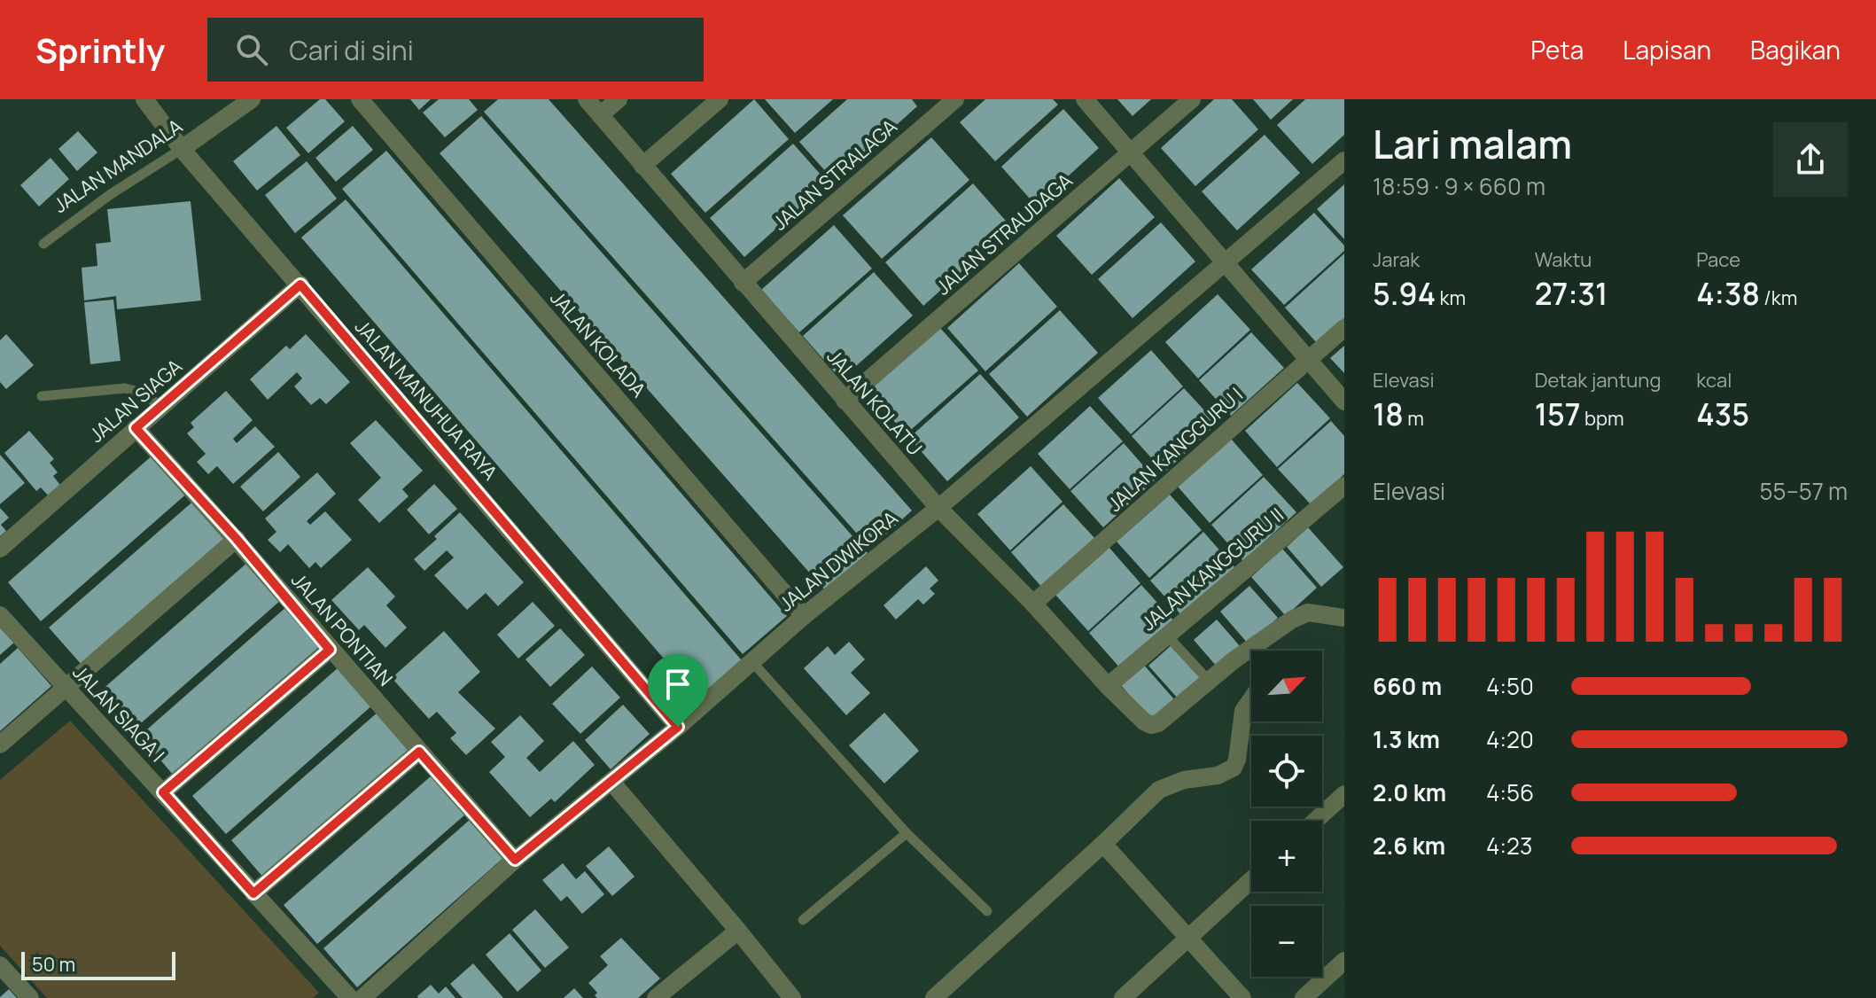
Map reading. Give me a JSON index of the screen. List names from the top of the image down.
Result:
{
  "streets": {
    "street": [
      "JALAN MANDALA",
      "JALAN STRALAGA",
      "JALAN STRAUDAGA",
      "JALAN KOLADA",
      "JALAN MANUHUA RAYA",
      "JALAN SIAGA",
      "JALAN KOLATU",
      "JALAN KANGGURU I",
      "JALAN DWIKORA",
      "JALAN KANGGURU II",
      "JALAN PONTIAN",
      "JALAN SIAGA I"
    ]
  },
  "crossings": [
    ["JALAN MANDALA", "JALAN MANUHUA RAYA"],
    ["JALAN STRALAGA", "JALAN KOLATU"],
    ["JALAN STRAUDAGA", "JALAN KOLATU"],
    ["JALAN KOLADA", "JALAN DWIKORA"],
    ["JALAN MANUHUA RAYA", "JALAN SIAGA"],
    ["JALAN MANUHUA RAYA", "JALAN DWIKORA"],
    ["JALAN SIAGA", "JALAN PONTIAN"],
    ["JALAN KOLATU", "JALAN KANGGURU I"],
    ["JALAN KOLATU", "JALAN DWIKORA"],
    ["JALAN KOLATU", "JALAN KANGGURU II"],
    ["JALAN DWIKORA", "JALAN PONTIAN"]
  ],
  "scale_bar": "50 m",
  "north": "top right",
  "page": {
    "header": "Sprintly",
    "search": "Cari di sini",
    "nav": ["Peta", "Lapisan", "Bagikan"],
    "heading": ["Lari malam", "18:59 · 9 × 660 m"],
    "stats": [
      ["Jarak", "5.94 km"],
      ["Waktu", "27:31"],
      ["Pace", "4:38 /km"],
      ["Elevasi", "18 m"],
      ["Detak jantung", "157 bpm"],
      ["kcal", "435"]
    ],
    "chart": ["Elevasi", "55–57 m"],
    "map_buttons": ["+", "−"],
    "list": [
      {
        "name": "660 m",
        "note": "4:50"
      },
      {
        "name": "1.3 km",
        "note": "4:20"
      },
      {
        "name": "2.0 km",
        "note": "4:56"
      },
      {
        "name": "2.6 km",
        "note": "4:23"
      }
    ],
    "scale": "50 m"
  }
}
